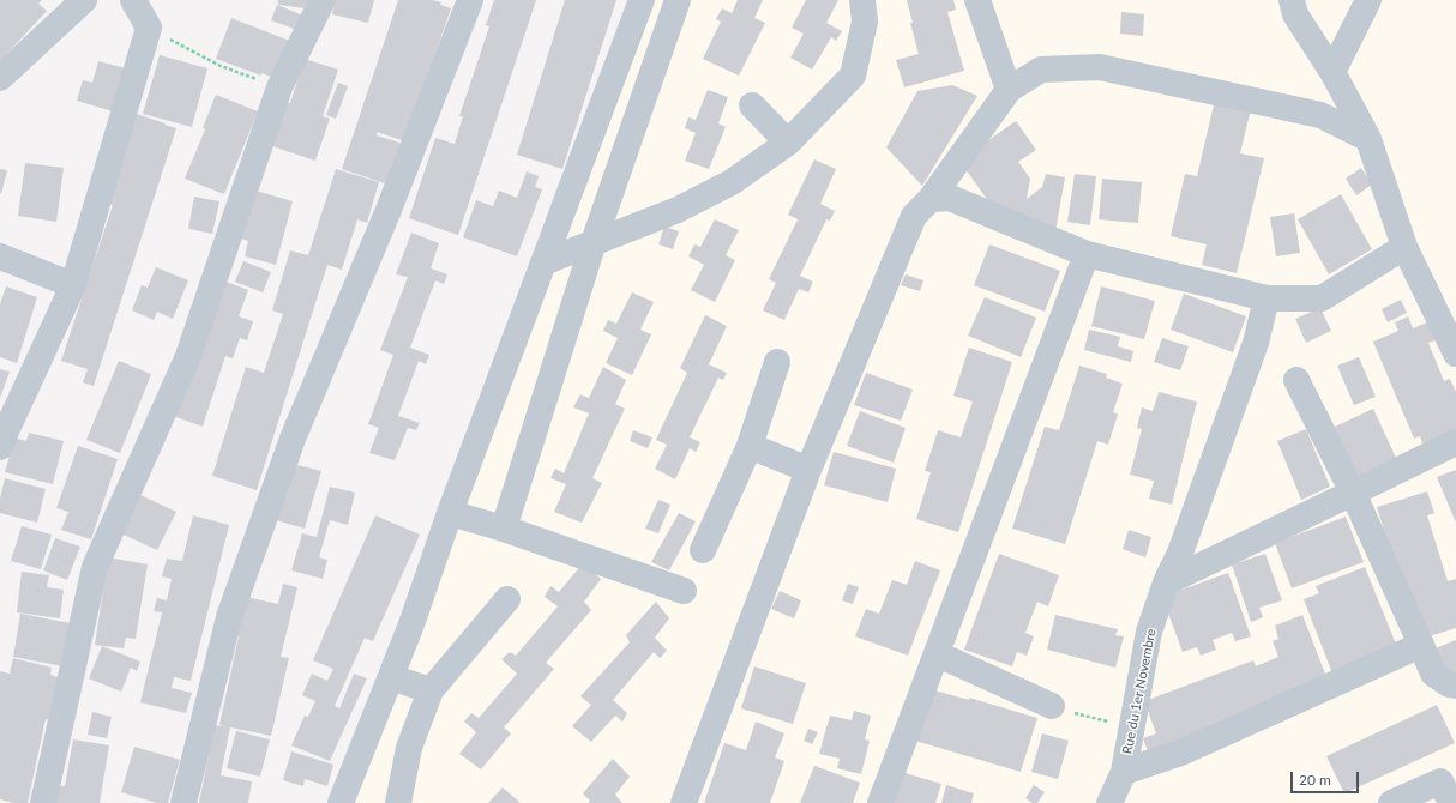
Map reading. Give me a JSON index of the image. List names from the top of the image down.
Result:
{
  "streets": {
    "street": ["Rue du 1er Novembre"]
  },
  "scale_bar": "20 m"
}
